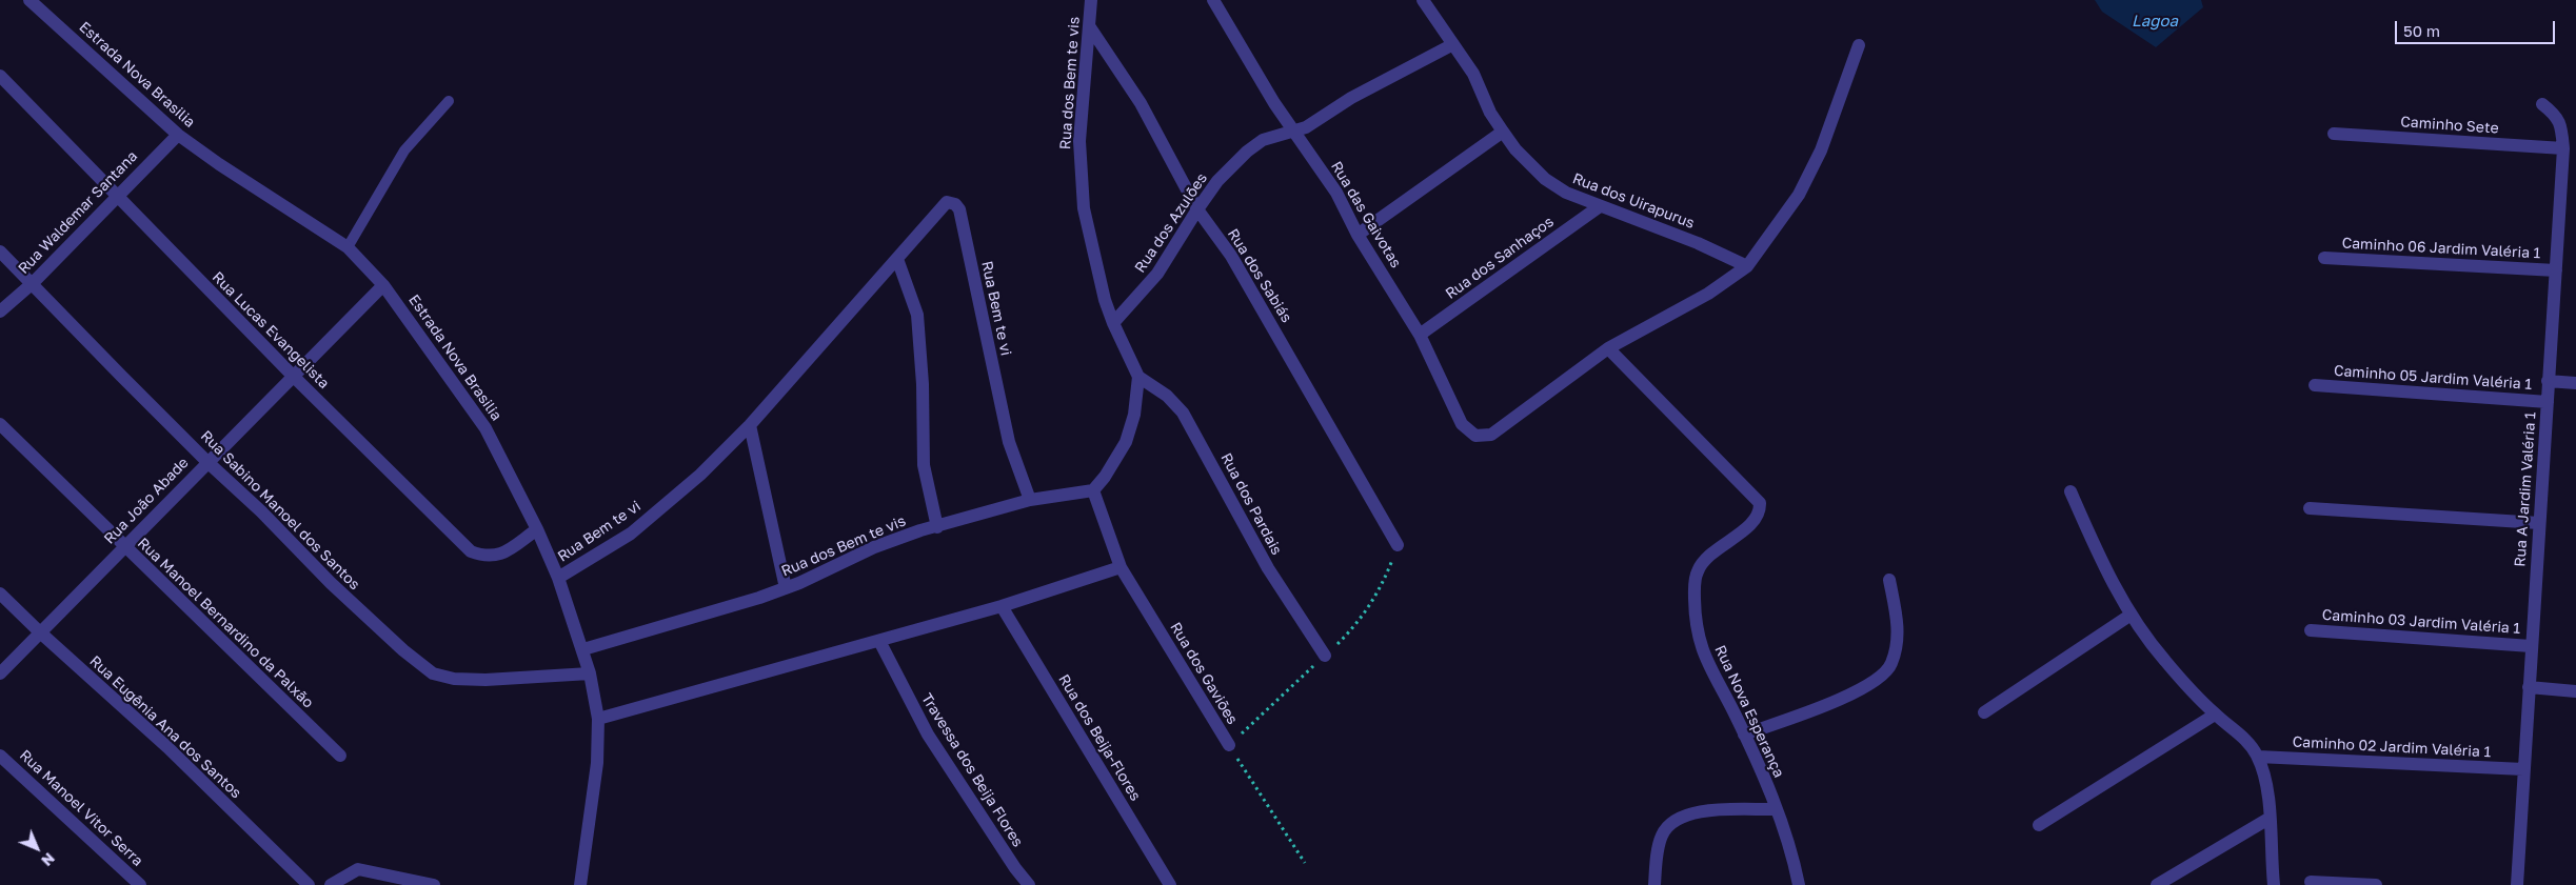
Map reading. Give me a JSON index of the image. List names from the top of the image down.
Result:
{
  "streets": {
    "street": [
      "Estrada Nova Brasilia",
      "Rua dos Bem te vis",
      "Caminho Sete",
      "Rua dos Uirapurus",
      "Rua Waldemar Santana",
      "Rua das Gaivotas",
      "Rua dos Azulões",
      "Caminho 06 Jardim Valéria 1",
      "Rua dos Sanhaços",
      "Rua dos Sabiás",
      "Rua Bem te vi",
      "Rua Lucas Evangelista",
      "Caminho 05 Jardim Valéria 1",
      "Rua A Jardim Valéria 1",
      "Rua João Abade",
      "Rua dos Pardais",
      "Rua Sabino Manoel dos Santos",
      "Caminho 03 Jardim Valéria 1",
      "Rua Manoel Bernardino da Palxão",
      "Rua dos Gaviões",
      "Rua Nova Esperança",
      "Rua Eugênia Ana dos Santos",
      "Rua dos Beija-Flores",
      "Caminho 02 Jardim Valéria 1",
      "Travessa dos Beija Flores",
      "Rua Manoel Vitor Serra"
    ]
  },
  "crossings": [
    ["Estrada Nova Brasilia", "Rua dos Bem te vis"],
    ["Estrada Nova Brasilia", "Rua Waldemar Santana"],
    ["Estrada Nova Brasilia", "Rua Bem te vi"],
    ["Estrada Nova Brasilia", "Rua Lucas Evangelista"],
    ["Estrada Nova Brasilia", "Rua João Abade"],
    ["Estrada Nova Brasilia", "Rua Sabino Manoel dos Santos"],
    ["Rua dos Bem te vis", "Rua dos Azulões"],
    ["Rua dos Bem te vis", "Rua dos Sabiás"],
    ["Rua dos Bem te vis", "Rua Bem te vi"],
    ["Rua dos Bem te vis", "Rua dos Gaviões"],
    ["Caminho Sete", "Rua A Jardim Valéria 1"],
    ["Rua dos Uirapurus", "Rua dos Azulões"],
    ["Rua dos Uirapurus", "Rua dos Sanhaços"],
    ["Rua Waldemar Santana", "Rua Lucas Evangelista"],
    ["Rua Waldemar Santana", "Rua Sabino Manoel dos Santos"],
    ["Rua das Gaivotas", "Rua dos Azulões"],
    ["Rua das Gaivotas", "Rua dos Sanhaços"],
    ["Rua das Gaivotas", "Rua Nova Esperança"],
    ["Rua dos Azulões", "Rua dos Sabiás"],
    ["Caminho 06 Jardim Valéria 1", "Rua A Jardim Valéria 1"],
    ["Rua Lucas Evangelista", "Rua João Abade"],
    ["Caminho 05 Jardim Valéria 1", "Rua A Jardim Valéria 1"],
    ["Rua A Jardim Valéria 1", "Caminho 03 Jardim Valéria 1"],
    ["Rua A Jardim Valéria 1", "Caminho 02 Jardim Valéria 1"],
    ["Rua João Abade", "Rua Sabino Manoel dos Santos"],
    ["Rua João Abade", "Rua Manoel Bernardino da Palxão"],
    ["Rua João Abade", "Rua Eugênia Ana dos Santos"]
  ],
  "water": ["Lagoa"],
  "scale_bar": "50 m",
  "north": "bottom right"
}
